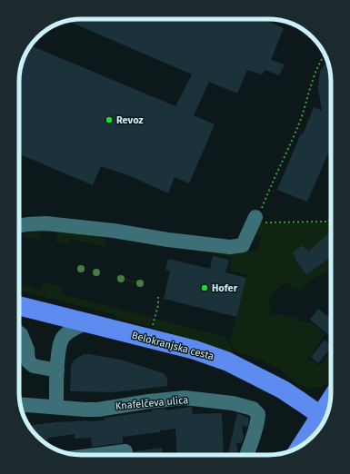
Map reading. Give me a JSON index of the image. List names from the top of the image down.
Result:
{
  "streets": {
    "main road": ["Belokranjska cesta"],
    "street": ["Knafelčeva ulica"]
  },
  "places": ["Revoz", "Hofer"]
}
